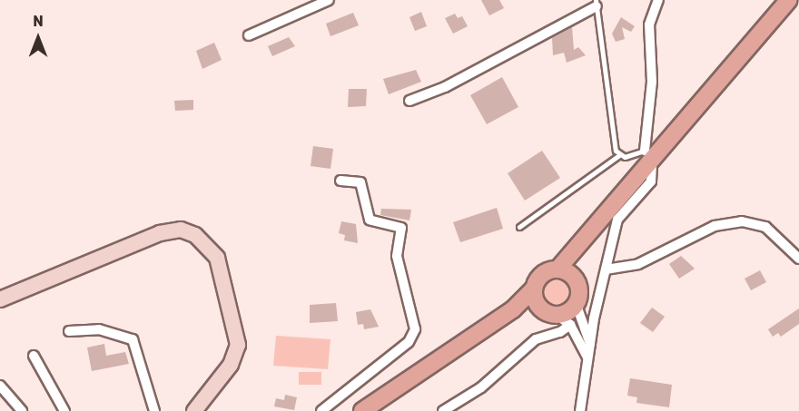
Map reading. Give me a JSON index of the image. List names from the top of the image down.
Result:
{
  "north": "top"
}
